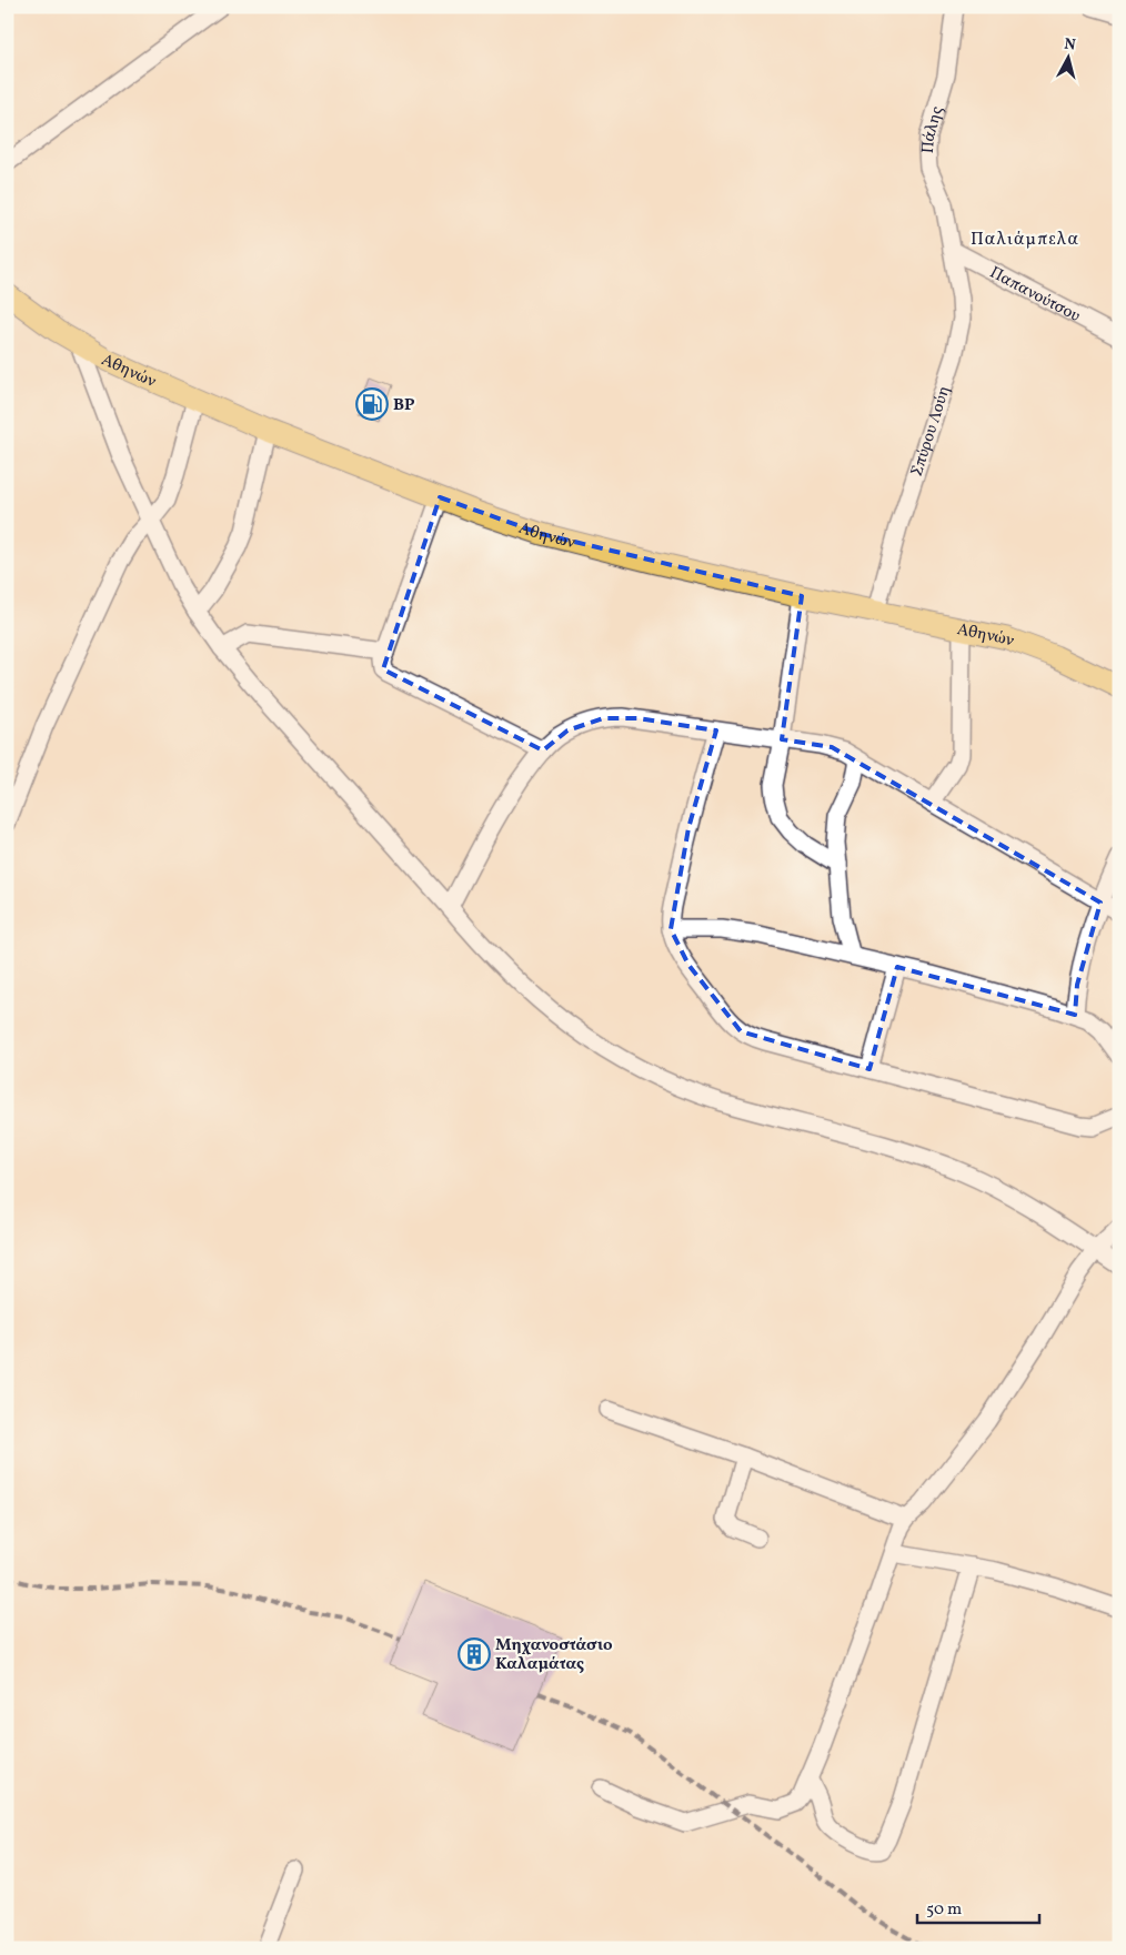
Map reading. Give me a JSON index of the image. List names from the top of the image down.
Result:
{
  "streets": {
    "main road": ["Αθηνών"],
    "street": ["Πάλης", "Παπανούτσου", "Σπύρου Λούη"]
  },
  "crossings": [
    ["Πάλης", "Παπανούτσου"],
    ["Πάλης", "Σπύρου Λούη"],
    ["Παπανούτσου", "Σπύρου Λούη"],
    ["Αθηνών", "Σπύρου Λούη"]
  ],
  "districts": ["Παλιάμπελα"],
  "places": {
    "fuel station": ["BP"],
    "building": ["Μηχανοστάσιο Καλαμάτας"]
  },
  "scale_bar": "50 m",
  "north": "top"
}
